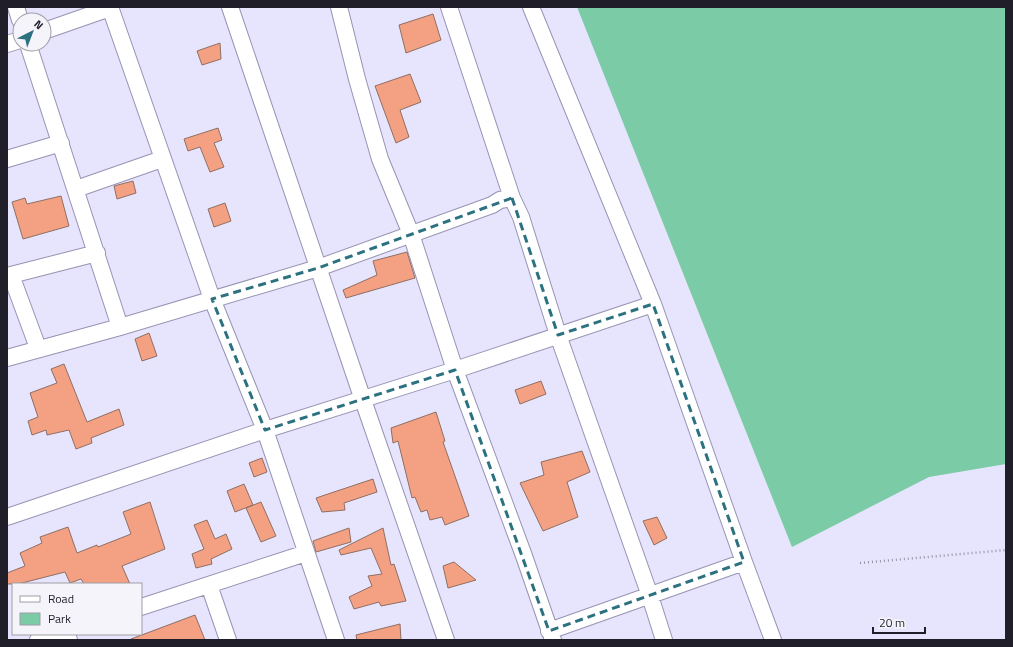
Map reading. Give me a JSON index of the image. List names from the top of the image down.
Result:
{
  "legend": ["Road", "Park"],
  "scale_bar": "20 m",
  "north": "top right"
}
